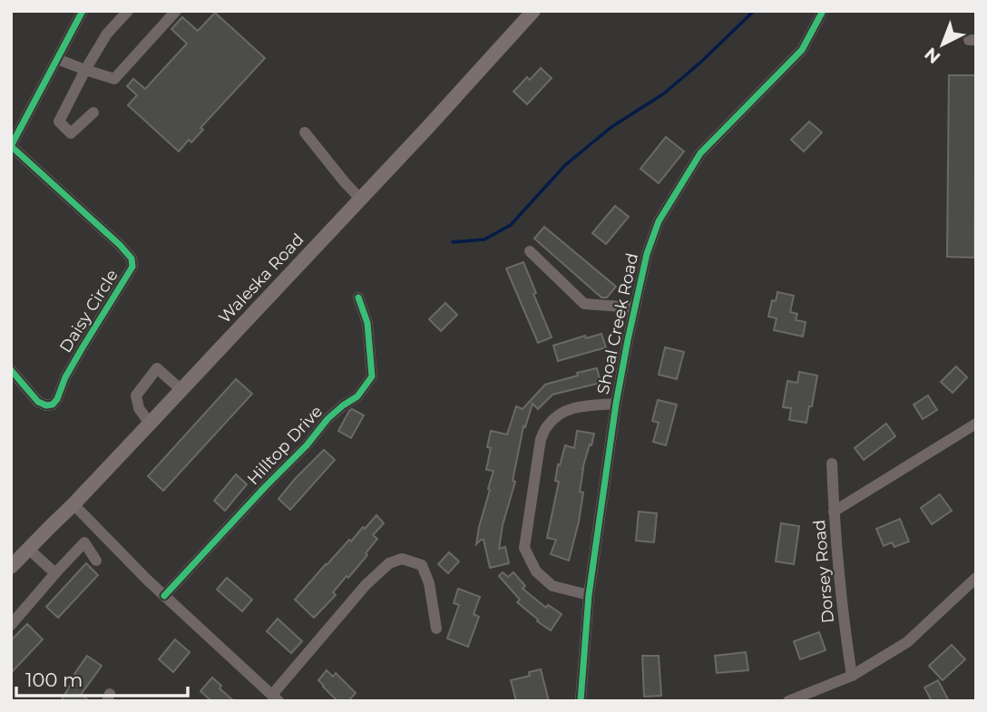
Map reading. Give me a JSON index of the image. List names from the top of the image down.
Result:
{
  "streets": {
    "main road": ["Waleska Road"],
    "street": [
      "Daisy Circle",
      "Shoal Creek Road",
      "Hilltop Drive",
      "Dorsey Road"
    ]
  },
  "scale_bar": "100 m",
  "north": "bottom left"
}
